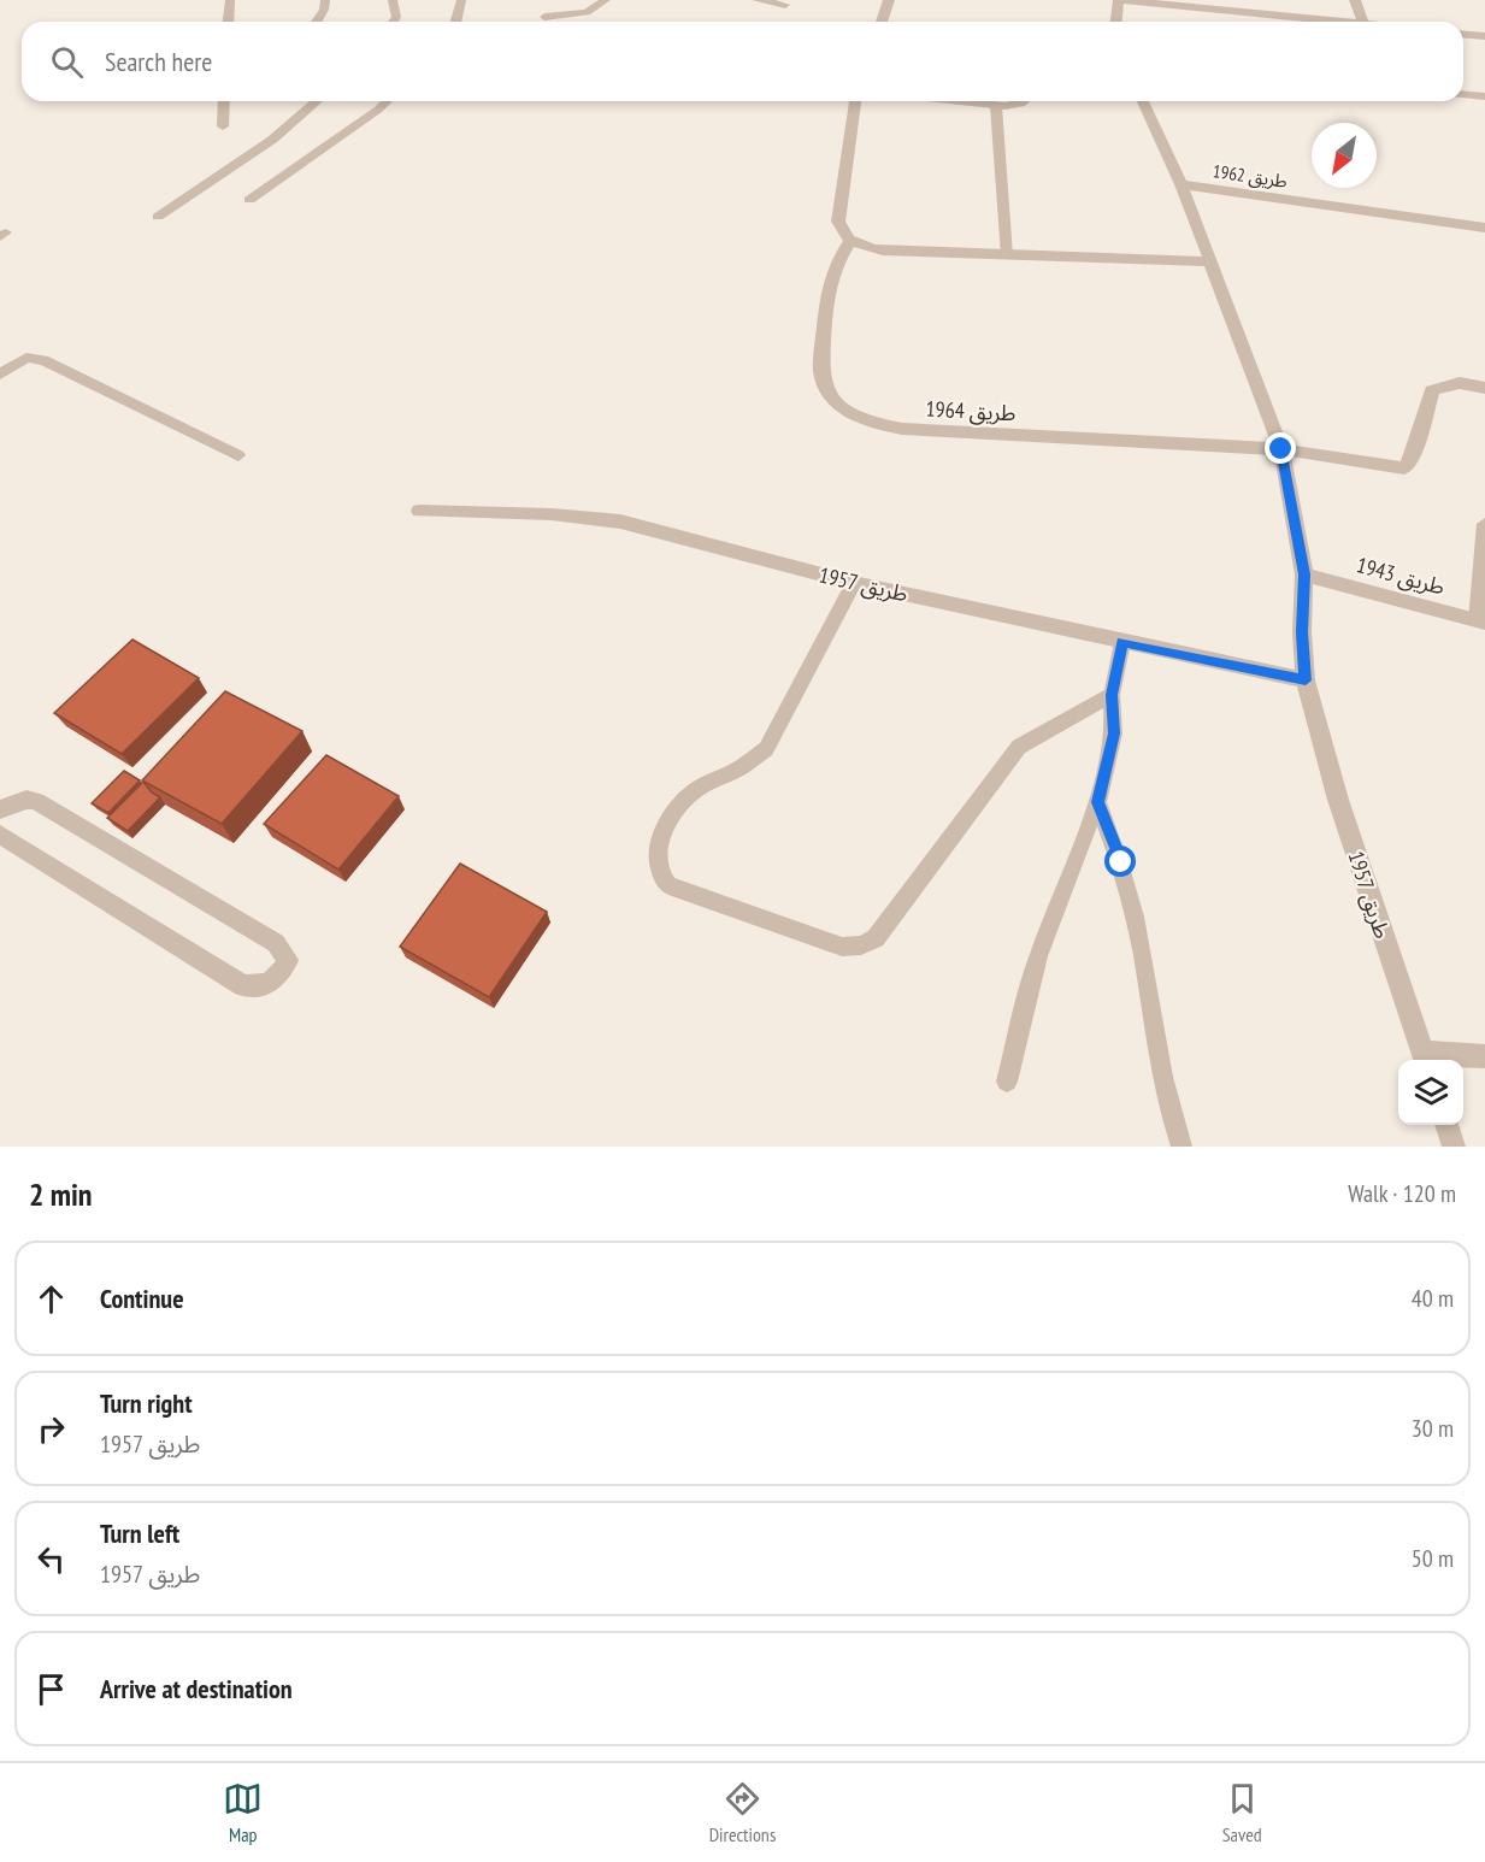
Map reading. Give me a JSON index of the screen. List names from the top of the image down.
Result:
{
  "streets": {
    "street": [
      "طريق 1962",
      "طريق 1964",
      "طريق 1943",
      "طريق 1957"
    ]
  },
  "crossings": [
    ["طريق 1962", "طريق 1957"],
    ["طريق 1964", "طريق 1957"],
    ["طريق 1943", "طريق 1957"]
  ],
  "north": "bottom left",
  "page": {
    "search": "Search here",
    "heading": ["2 min", "Walk · 120 m"],
    "list": [
      ["Continue", "40 m"],
      ["Turn right", "طريق 1957", "30 m"],
      ["Turn left", "طريق 1957", "50 m"],
      "Arrive at destination"
    ],
    "nav": ["Map", "Directions", "Saved"]
  }
}
